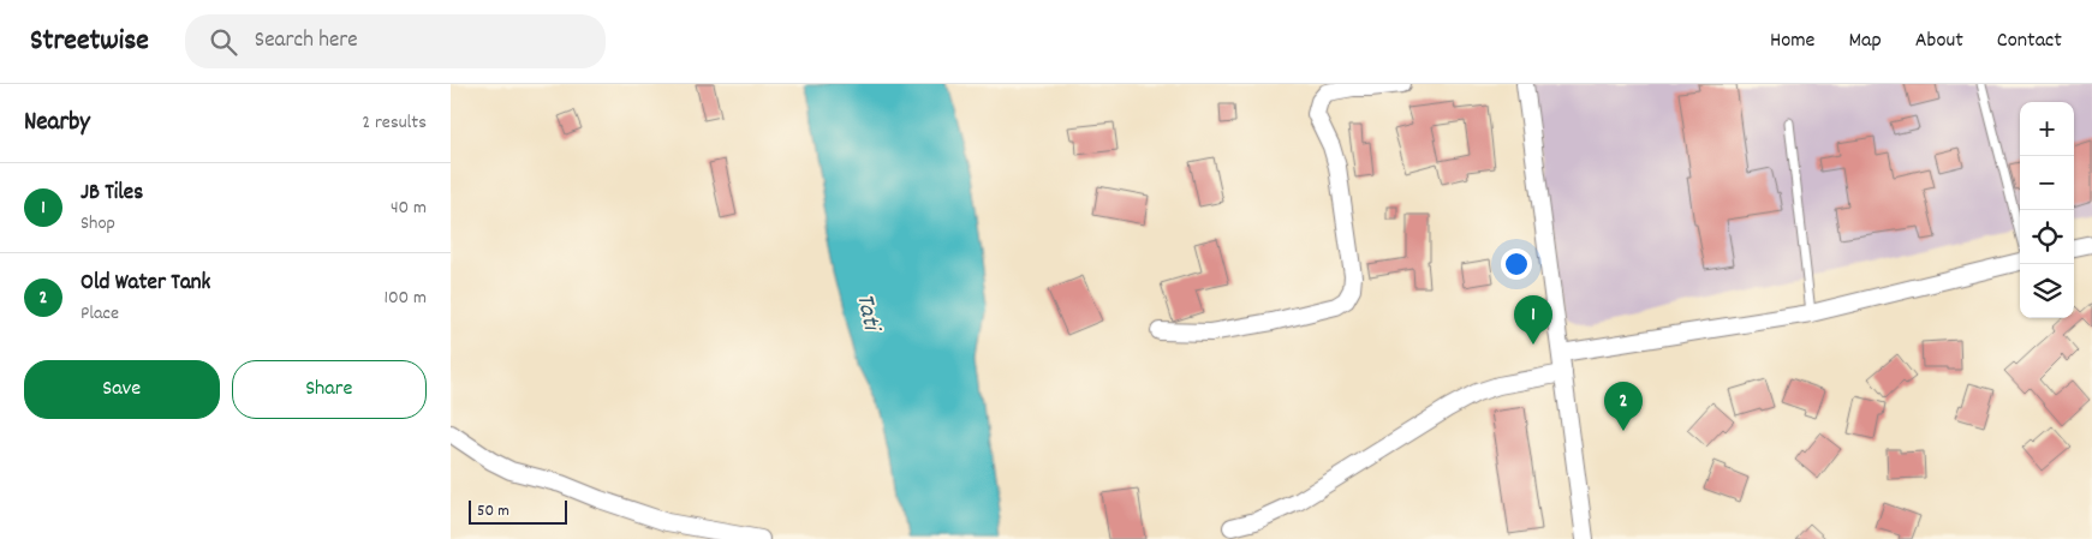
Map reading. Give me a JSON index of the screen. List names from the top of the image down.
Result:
{
  "water": ["Tati"],
  "scale_bar": "50 m",
  "page": {
    "header": "Streetwise",
    "search": "Search here",
    "nav": [
      "Home",
      "Map",
      "About",
      "Contact"
    ],
    "heading": ["Nearby", "2 results"],
    "map_buttons": ["+", "−"],
    "list": [
      {
        "mark": "1",
        "name": "JB Tiles",
        "note": "Shop",
        "value": "40 m"
      },
      {
        "mark": "2",
        "name": "Old Water Tank",
        "note": "Place",
        "value": "100 m"
      }
    ],
    "pins": ["1", "2"],
    "buttons": ["Save", "Share"],
    "scale": "50 m"
  }
}
